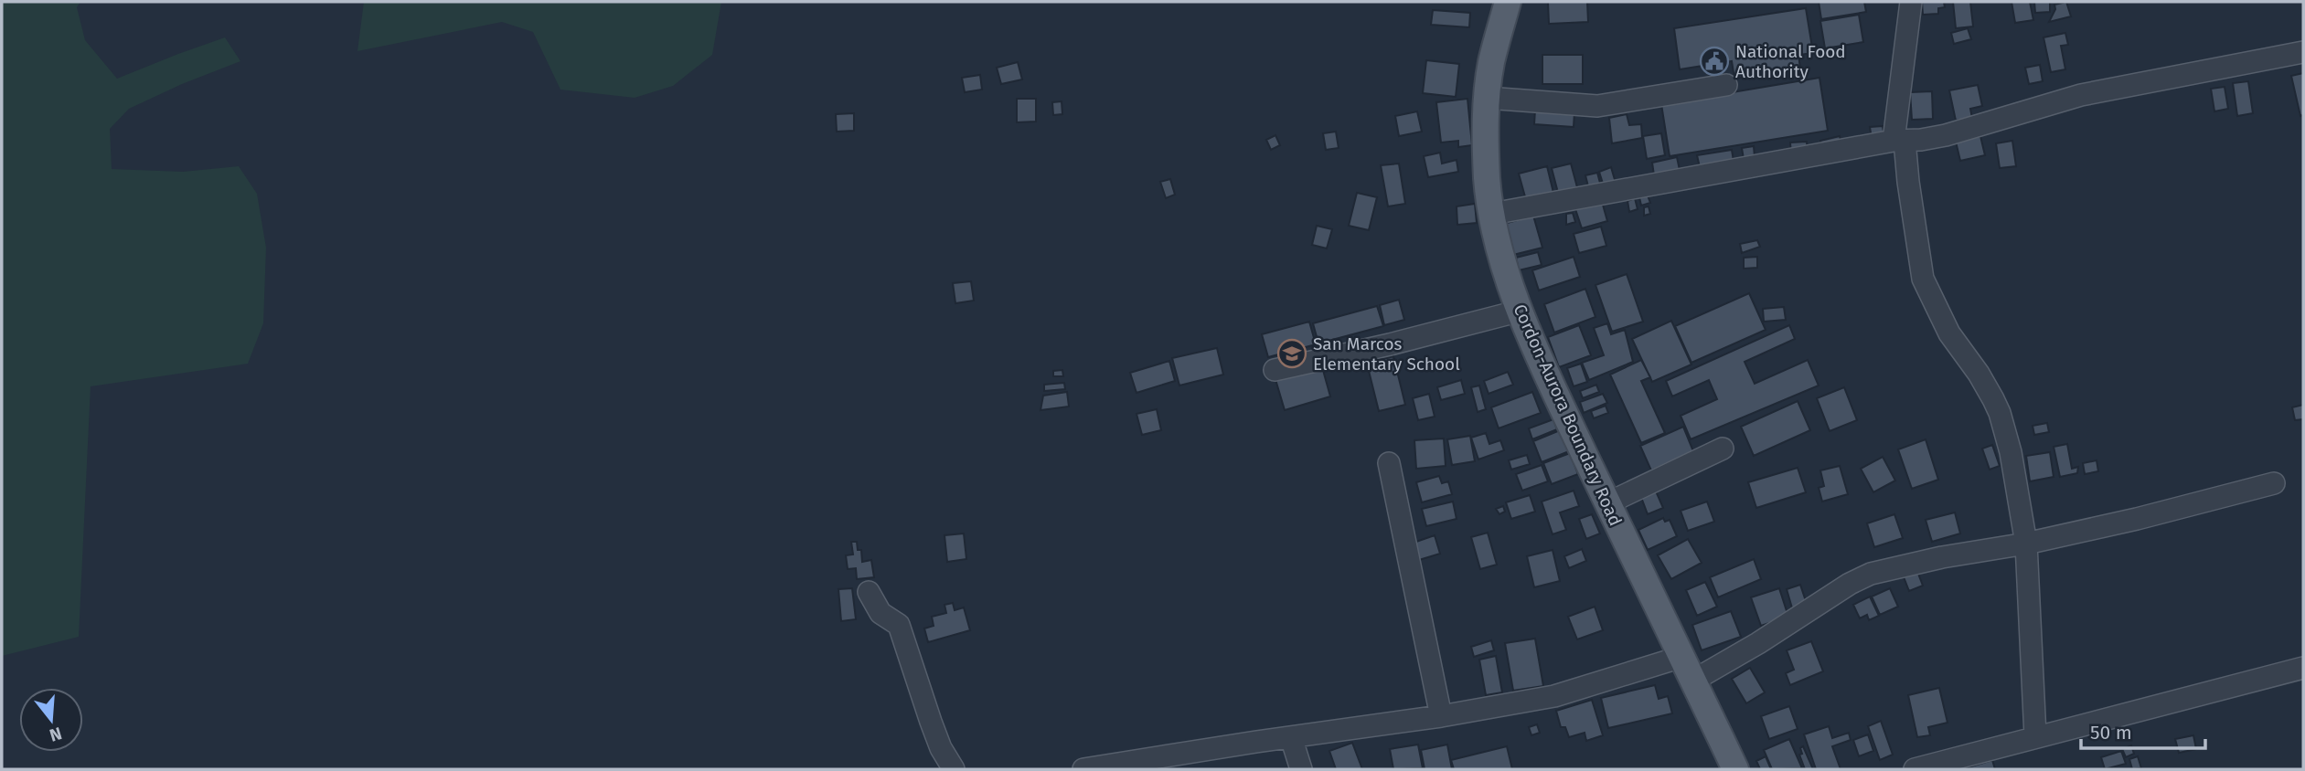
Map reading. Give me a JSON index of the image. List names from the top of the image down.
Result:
{
  "streets": {
    "main road": ["Cordon-Aurora Boundary Road"]
  },
  "places": {
    "public building": ["National Food Authority"],
    "school or university": ["San Marcos Elementary School"]
  },
  "scale_bar": "50 m",
  "north": "bottom"
}
